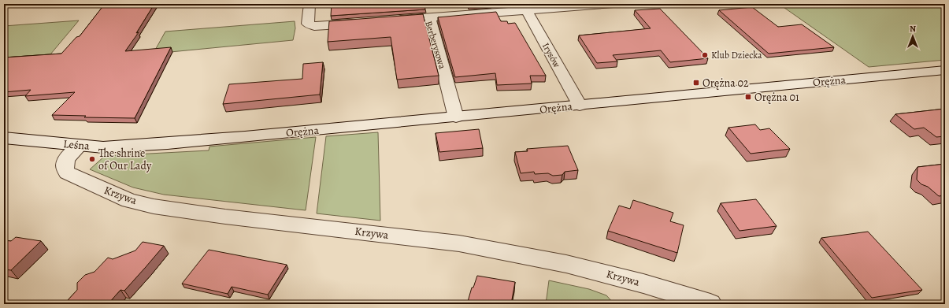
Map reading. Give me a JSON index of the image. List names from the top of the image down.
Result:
{
  "streets": {
    "street": [
      "Berberysowa",
      "Irysów",
      "Orężna",
      "Leśna",
      "Krzywa"
    ]
  },
  "crossings": [
    ["Berberysowa", "Orężna"],
    ["Irysów", "Orężna"],
    ["Orężna", "Leśna"],
    ["Leśna", "Krzywa"]
  ],
  "places": {
    "other": ["Klub Dziecka", "The shrine of Our Lady"],
    "transit": ["Orężna 02", "Orężna 01"]
  },
  "north": "top"
}
